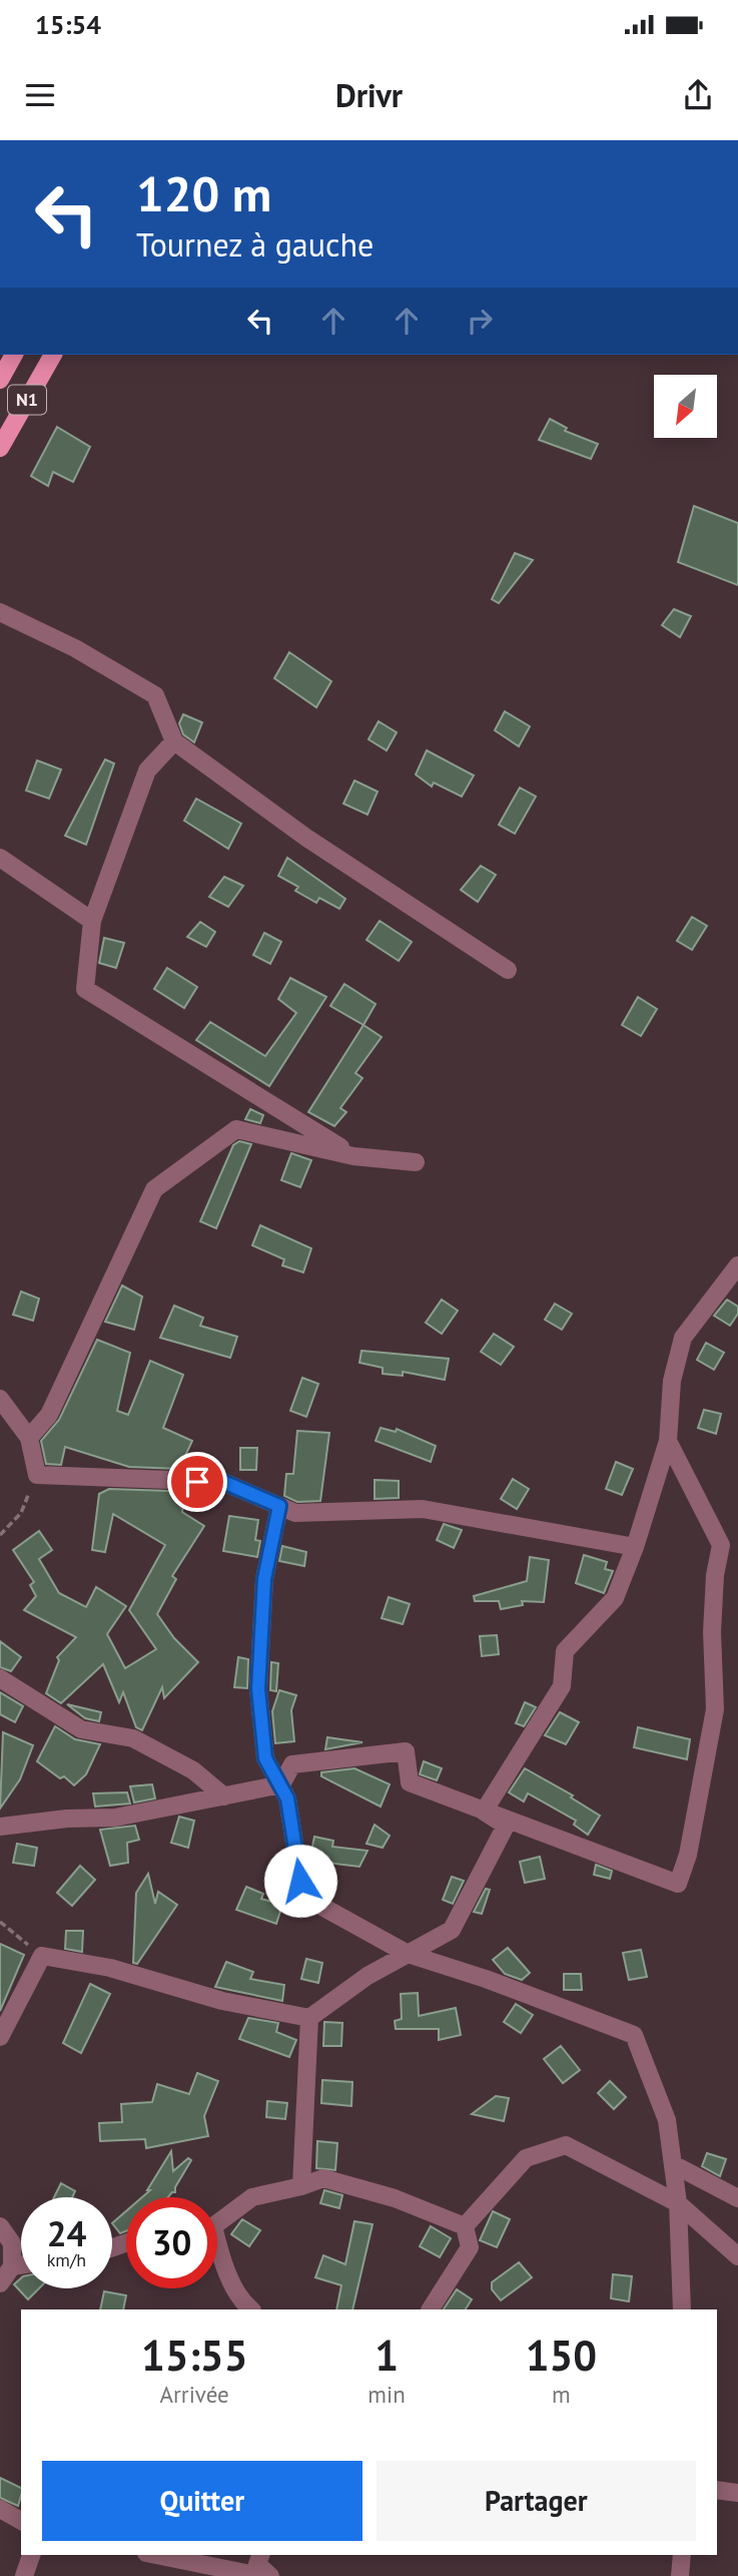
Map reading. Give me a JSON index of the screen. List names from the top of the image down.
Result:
{
  "streets": {
    "main road": ["N1"]
  },
  "north": "bottom left",
  "page": {
    "status": "15:54",
    "header": "Drivr",
    "turn": ["120 m", "Tournez à gauche"],
    "speed": "24 km/h",
    "limit": "30",
    "eta": [
      "15:55",
      "Arrivée",
      "1",
      "min",
      "150",
      "m"
    ],
    "buttons": ["Quitter", "Partager"]
  }
}
